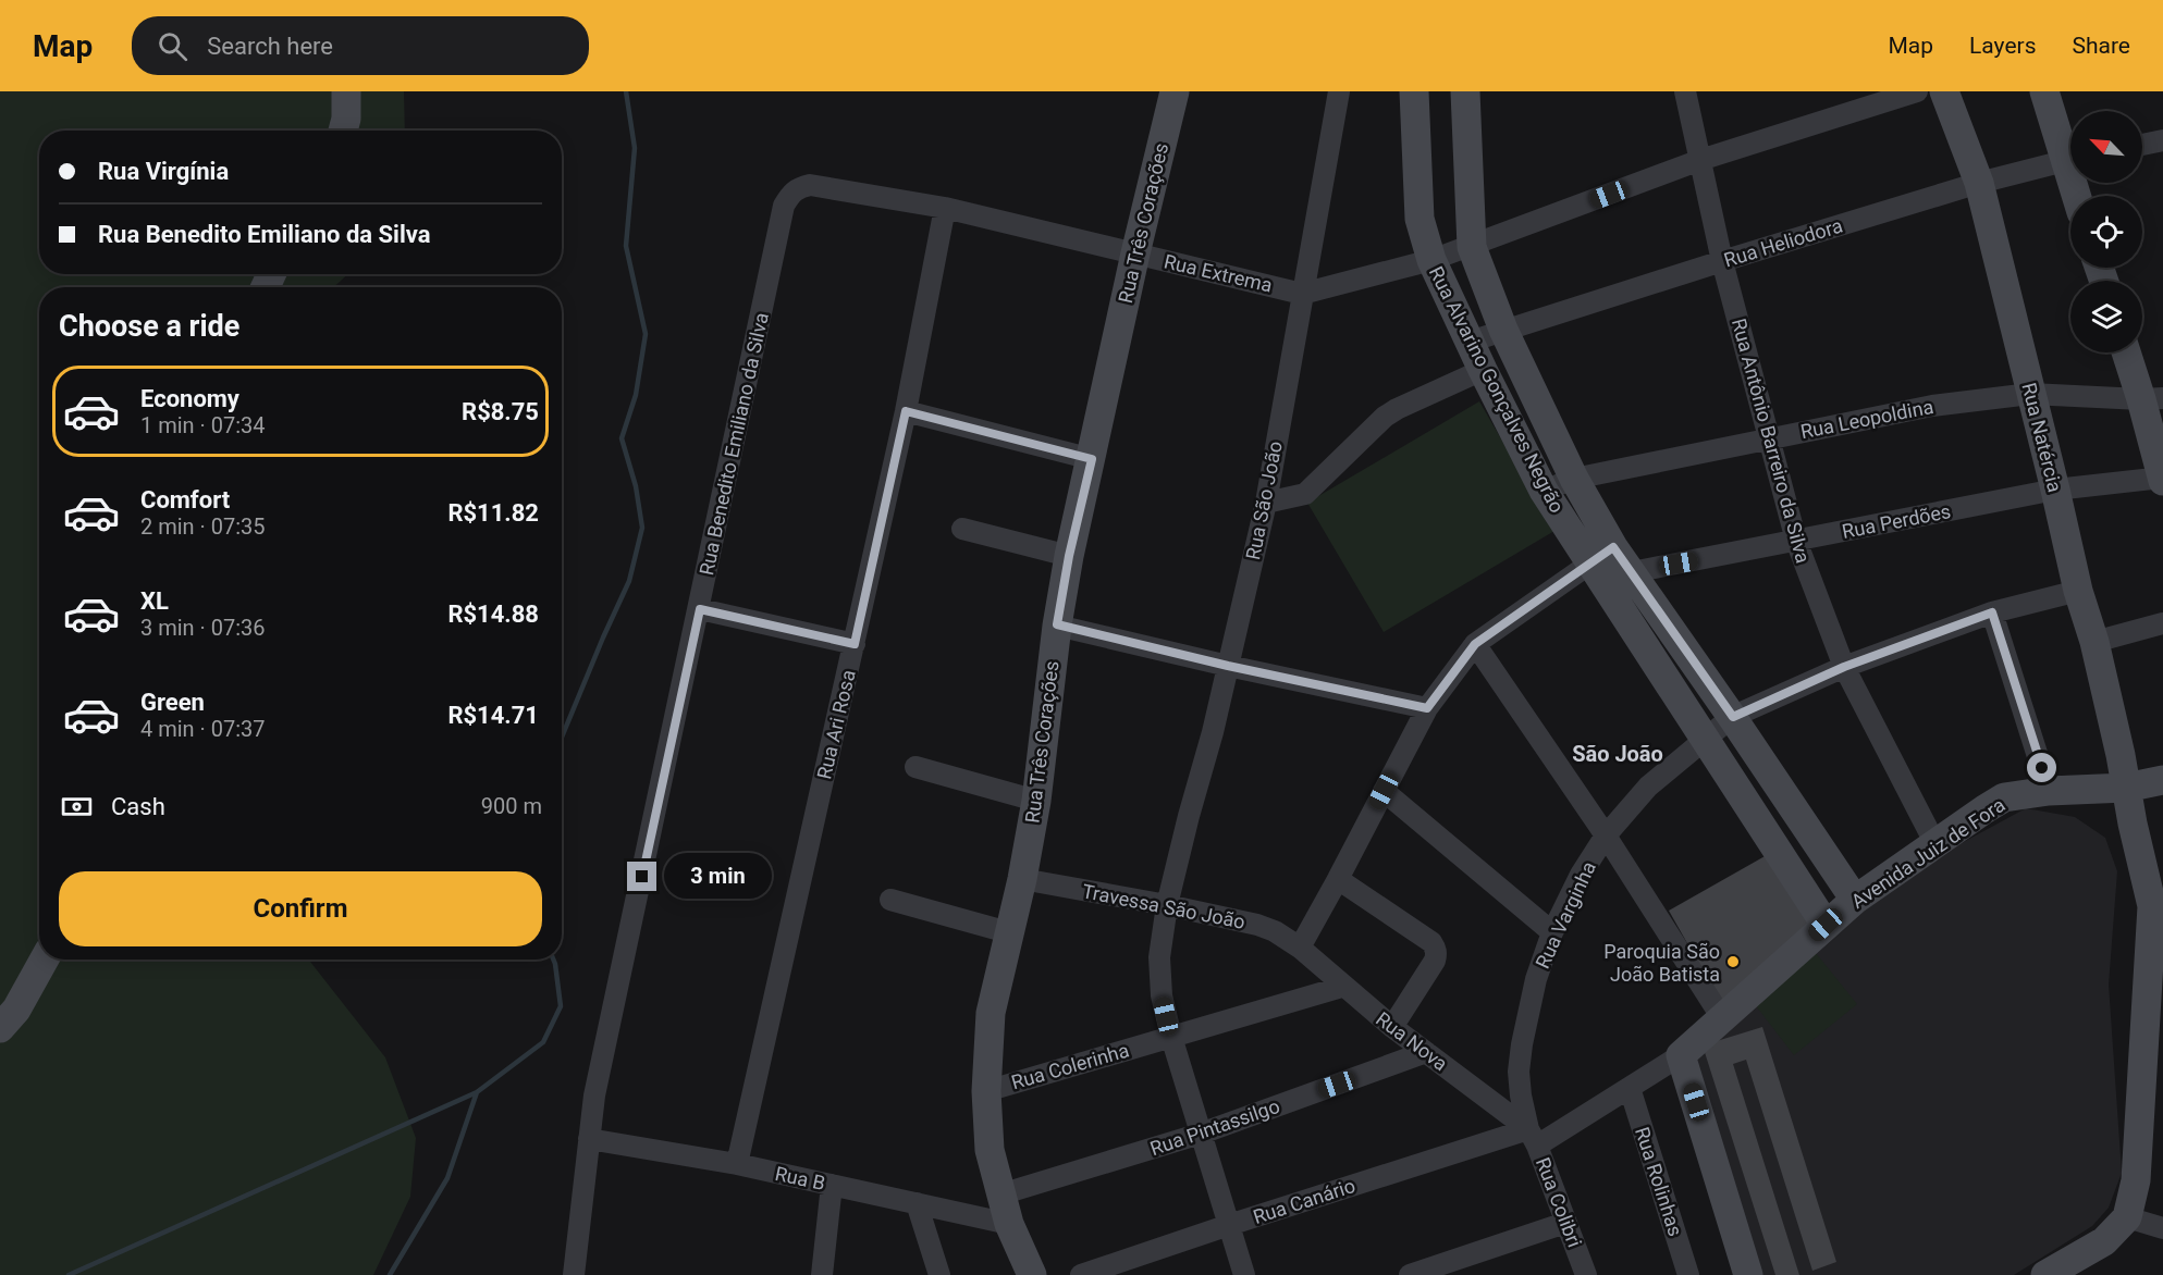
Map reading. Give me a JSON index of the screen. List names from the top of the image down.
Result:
{
  "streets": {
    "street": [
      "Rua Três Corações",
      "Rua Heliodora",
      "Rua Extrema",
      "Rua Alvarino Gonçalves Negrão",
      "Rua Leopoldina",
      "Rua Natércia",
      "Rua Antônio Barreiro da Silva",
      "Rua Benedito Emiliano da Silva",
      "Rua São João",
      "Rua Perdões",
      "Rua Ari Rosa",
      "Avenida Juiz de Fora",
      "Travessa São João",
      "Rua Varginha",
      "Rua Nova",
      "Rua Colerinha",
      "Rua Pintassilgo",
      "Rua B",
      "Rua Rolinhas",
      "Rua Canário",
      "Rua Colibri"
    ]
  },
  "crossings": [
    ["Rua Três Corações", "Rua Extrema"],
    ["Rua Três Corações", "Travessa São João"],
    ["Rua Três Corações", "Rua Colerinha"],
    ["Rua Três Corações", "Rua Pintassilgo"],
    ["Rua Três Corações", "Rua B"],
    ["Rua Heliodora", "Rua Alvarino Gonçalves Negrão"],
    ["Rua Heliodora", "Rua Natércia"],
    ["Rua Heliodora", "Rua Antônio Barreiro da Silva"],
    ["Rua Extrema", "Rua Benedito Emiliano da Silva"],
    ["Rua Extrema", "Rua São João"],
    ["Rua Extrema", "Rua Ari Rosa"],
    ["Rua Alvarino Gonçalves Negrão", "Rua Leopoldina"],
    ["Rua Alvarino Gonçalves Negrão", "Rua Perdões"],
    ["Rua Alvarino Gonçalves Negrão", "Avenida Juiz de Fora"],
    ["Rua Alvarino Gonçalves Negrão", "Rua Varginha"],
    ["Rua Leopoldina", "Rua Natércia"],
    ["Rua Leopoldina", "Rua Antônio Barreiro da Silva"],
    ["Rua Natércia", "Rua Perdões"],
    ["Rua Natércia", "Avenida Juiz de Fora"],
    ["Rua Natércia", "Rua Varginha"],
    ["Rua Antônio Barreiro da Silva", "Rua Perdões"],
    ["Rua Antônio Barreiro da Silva", "Avenida Juiz de Fora"],
    ["Rua Antônio Barreiro da Silva", "Rua Varginha"],
    ["Rua Benedito Emiliano da Silva", "Rua B"],
    ["Rua São João", "Travessa São João"],
    ["Rua São João", "Rua Colerinha"],
    ["Rua São João", "Rua Pintassilgo"],
    ["Rua São João", "Rua Canário"],
    ["Rua Ari Rosa", "Rua B"],
    ["Avenida Juiz de Fora", "Rua Varginha"],
    ["Avenida Juiz de Fora", "Rua Nova"],
    ["Avenida Juiz de Fora", "Rua Rolinhas"],
    ["Avenida Juiz de Fora", "Rua Canário"],
    ["Avenida Juiz de Fora", "Rua Colibri"],
    ["Travessa São João", "Rua Nova"],
    ["Rua Varginha", "Rua Nova"],
    ["Rua Varginha", "Rua Canário"],
    ["Rua Varginha", "Rua Colibri"],
    ["Rua Nova", "Rua Colerinha"],
    ["Rua Nova", "Rua Pintassilgo"],
    ["Rua Nova", "Rua Canário"],
    ["Rua Nova", "Rua Colibri"],
    ["Rua Canário", "Rua Colibri"]
  ],
  "districts": ["São João"],
  "places": ["Paroquia São João Batista"],
  "north": "top left",
  "page": {
    "header": "Map",
    "search": "Search here",
    "nav": ["Map", "Layers", "Share"],
    "banner": ["Rua Virgínia", "Rua Benedito Emiliano da Silva"],
    "heading": "Choose a ride",
    "list": [
      {
        "name": "Economy",
        "note": "1 min · 07:34",
        "value": "R$8.75"
      },
      {
        "name": "Comfort",
        "note": "2 min · 07:35",
        "value": "R$11.82"
      },
      {
        "name": "XL",
        "note": "3 min · 07:36",
        "value": "R$14.88"
      },
      {
        "name": "Green",
        "note": "4 min · 07:37",
        "value": "R$14.71"
      }
    ],
    "pay": ["Cash", "900 m"],
    "bubble": "3 min",
    "buttons": "Confirm"
  }
}
